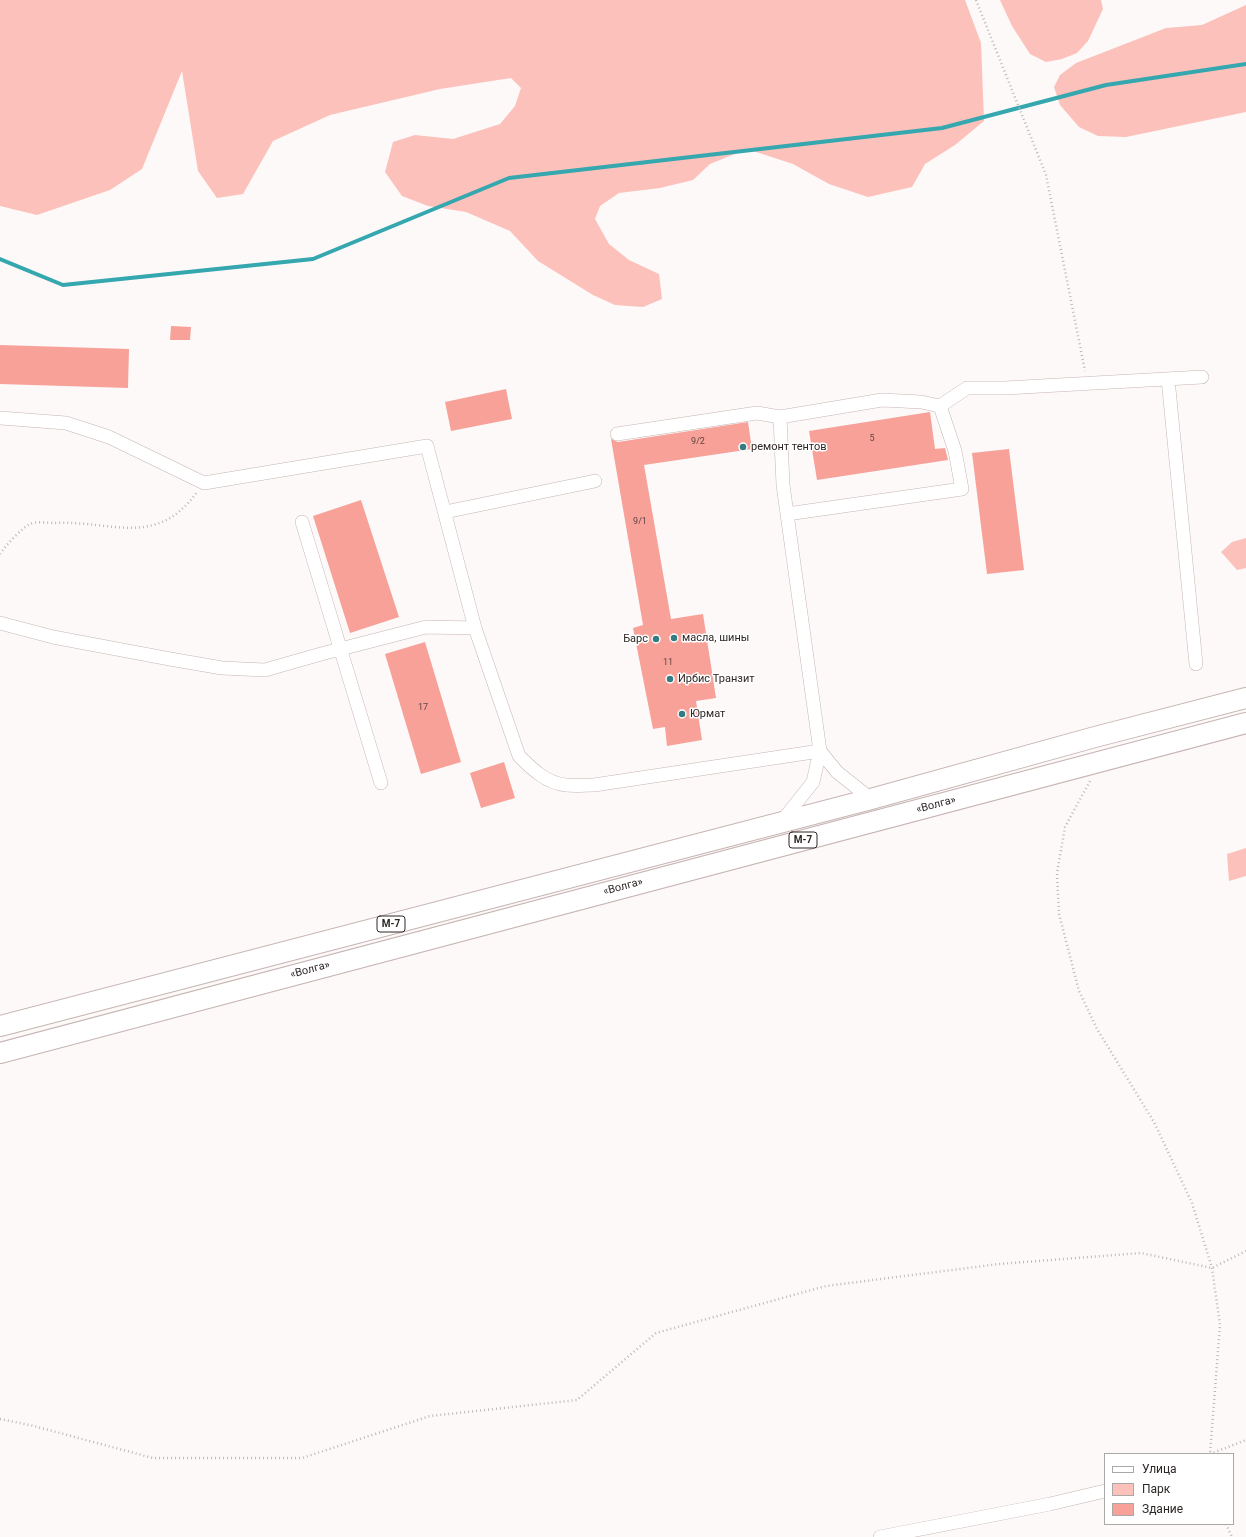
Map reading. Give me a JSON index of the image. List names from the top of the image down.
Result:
{
  "streets": {
    "highway": ["«Волга»", "М-7"]
  },
  "places": [
    "ремонт тентов",
    "масла, шины",
    "Барс",
    "Ирбис Транзит",
    "Юрмат"
  ],
  "house_numbers": [
    "5",
    "9/2",
    "9/1",
    "11",
    "17"
  ],
  "legend": ["Улица", "Парк", "Здание"]
}
